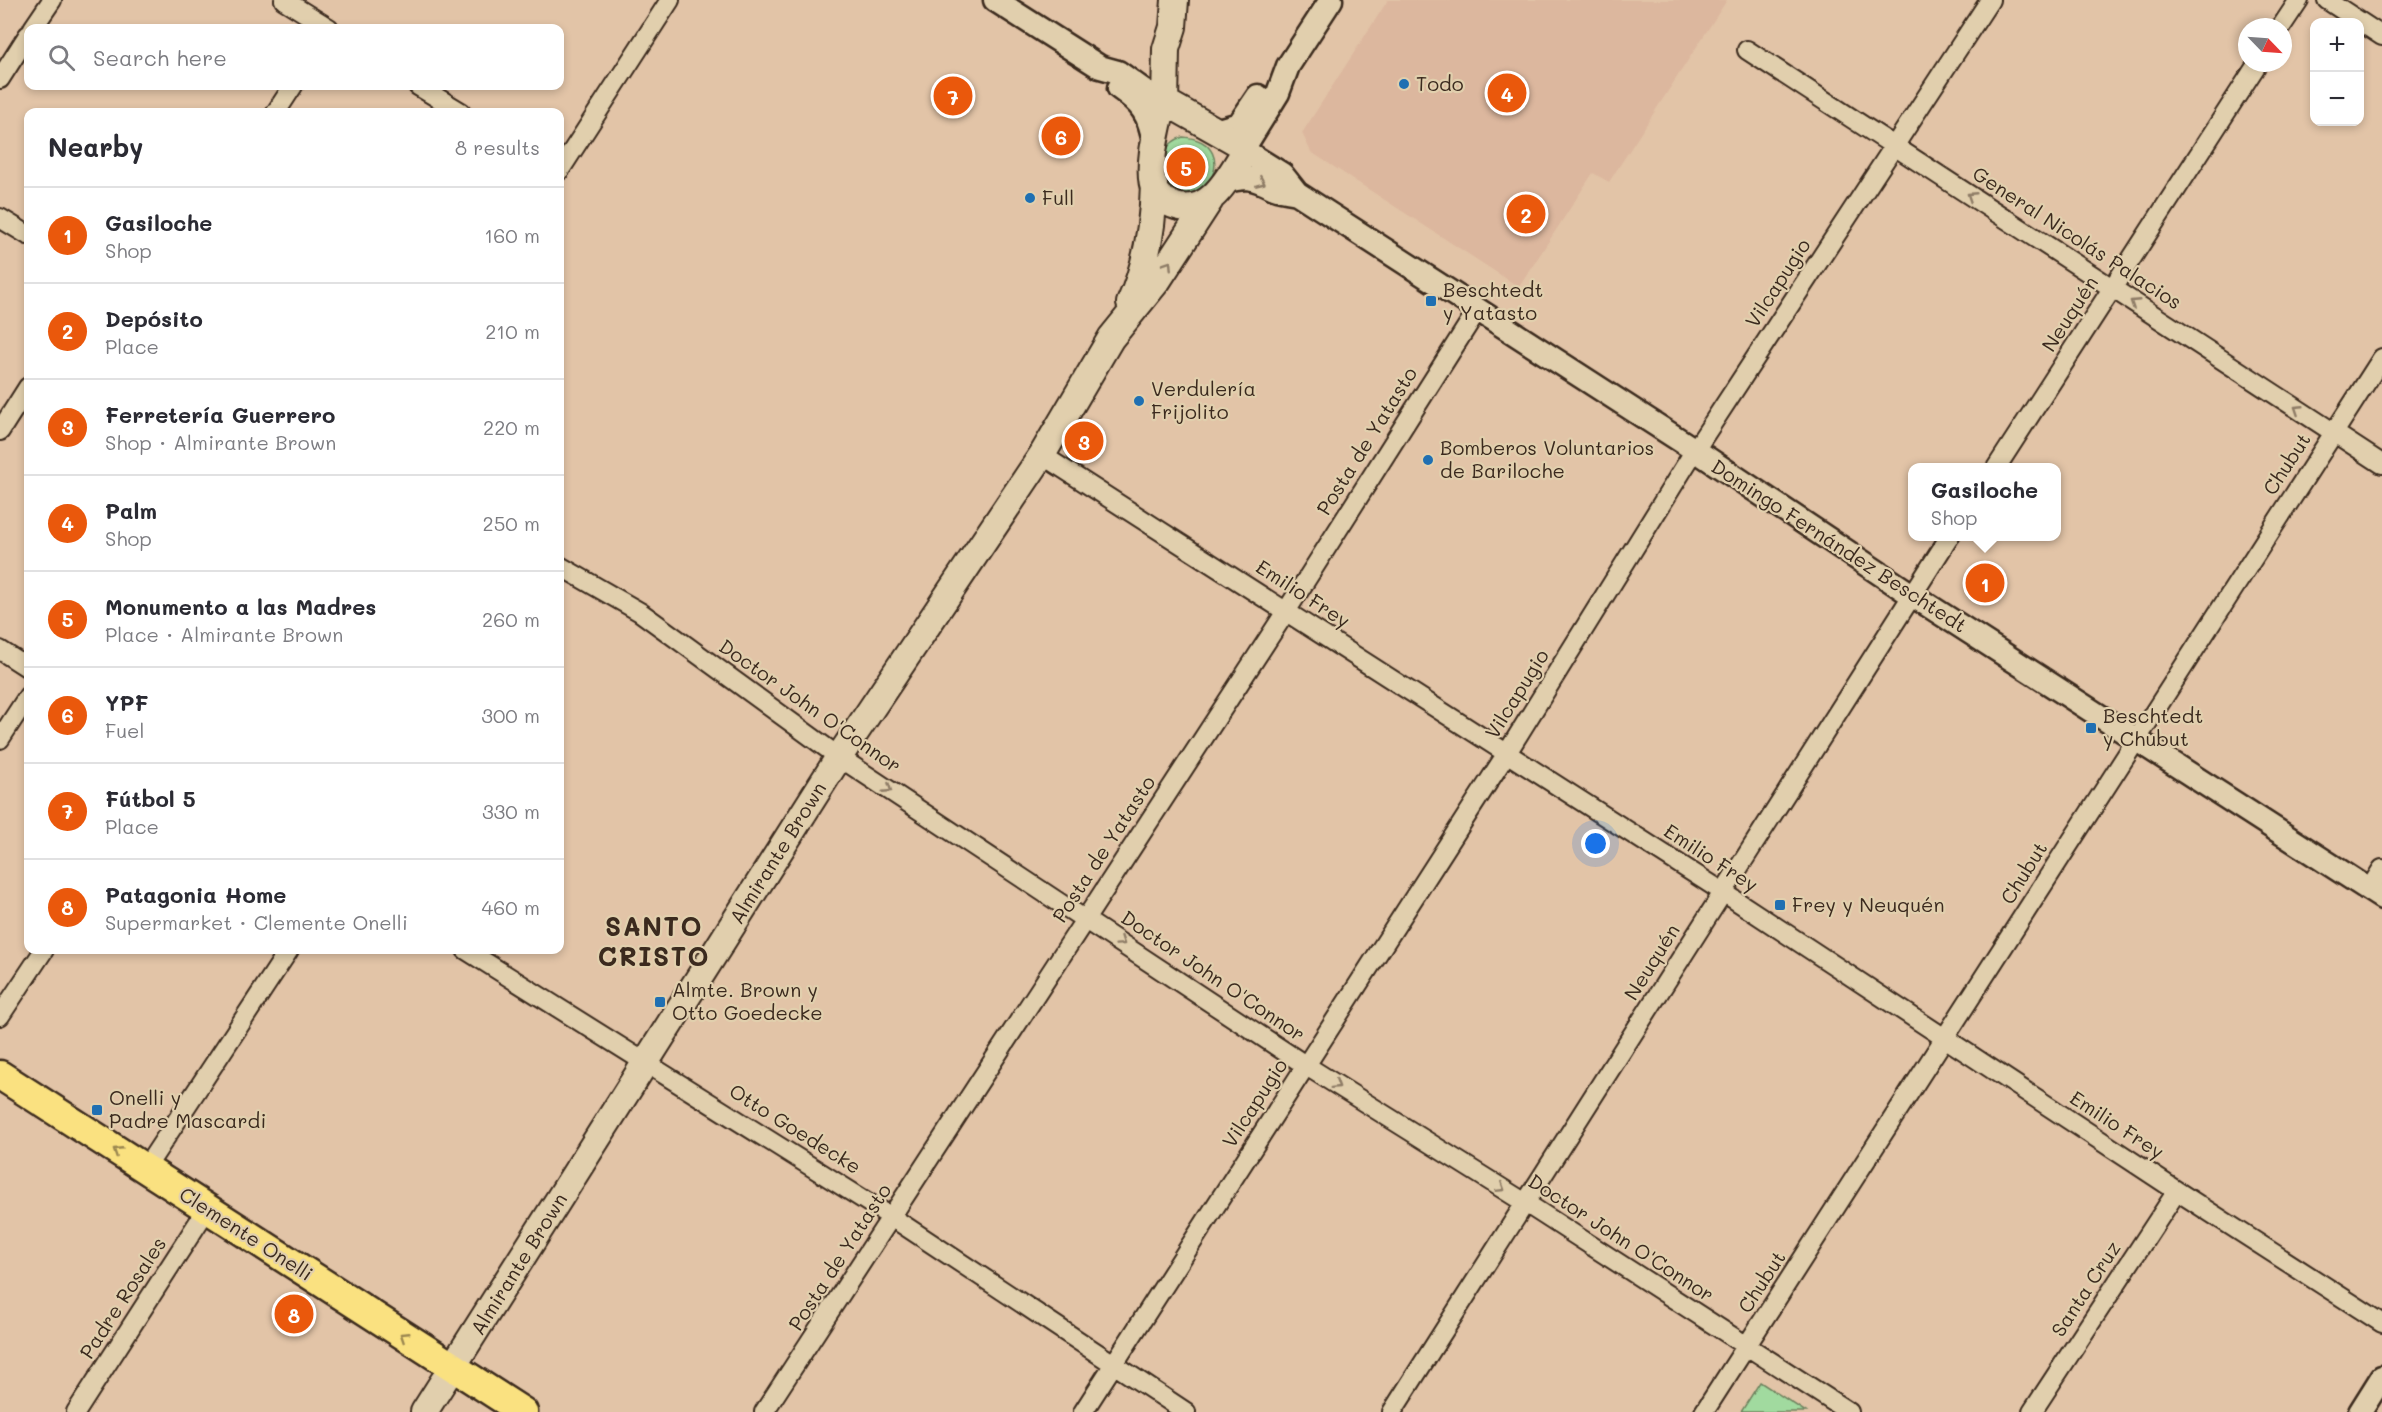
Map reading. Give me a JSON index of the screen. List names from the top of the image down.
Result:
{
  "streets": {
    "main road": ["Almirante Brown", "Clemente Onelli"],
    "street": [
      "General Nicolás Palacios",
      "Vilcapugio",
      "Neuquén",
      "Posta de Yatasto",
      "Chubut",
      "Domingo Fernández Beschtedt",
      "Emilio Frey",
      "Doctor John O'Connor",
      "Otto Goedecke",
      "Santa Cruz",
      "Padre Rosales"
    ]
  },
  "crossings": [
    ["General Nicolás Palacios", "Vilcapugio"],
    ["General Nicolás Palacios", "Neuquén"],
    ["General Nicolás Palacios", "Chubut"],
    ["Vilcapugio", "Domingo Fernández Beschtedt"],
    ["Vilcapugio", "Emilio Frey"],
    ["Vilcapugio", "Doctor John O'Connor"],
    ["Vilcapugio", "Otto Goedecke"],
    ["Neuquén", "Domingo Fernández Beschtedt"],
    ["Neuquén", "Emilio Frey"],
    ["Neuquén", "Doctor John O'Connor"],
    ["Posta de Yatasto", "Domingo Fernández Beschtedt"],
    ["Posta de Yatasto", "Emilio Frey"],
    ["Posta de Yatasto", "Doctor John O'Connor"],
    ["Posta de Yatasto", "Otto Goedecke"],
    ["Chubut", "Domingo Fernández Beschtedt"],
    ["Chubut", "Emilio Frey"],
    ["Chubut", "Doctor John O'Connor"],
    ["Domingo Fernández Beschtedt", "Almirante Brown"],
    ["Emilio Frey", "Almirante Brown"],
    ["Emilio Frey", "Santa Cruz"],
    ["Doctor John O'Connor", "Almirante Brown"],
    ["Almirante Brown", "Otto Goedecke"],
    ["Almirante Brown", "Clemente Onelli"],
    ["Clemente Onelli", "Padre Rosales"]
  ],
  "one_way": ["General Nicolás Palacios", "Doctor John O'Connor", "Clemente Onelli"],
  "districts": ["SANTO CRISTO"],
  "places": {
    "other": [
      "Todo",
      "Full",
      "Verdulería Frijolito",
      "Bomberos Voluntarios de Bariloche"
    ],
    "transit": [
      "Beschtedt y Yatasto",
      "Beschtedt y Chubut",
      "Frey y Neuquén",
      "Almte. Brown y Otto Goedecke",
      "Onelli y Padre Mascardi"
    ]
  },
  "north": "bottom right",
  "page": {
    "map_buttons": ["+", "−"],
    "search": "Search here",
    "pins": [
      "4",
      "7",
      "6",
      "5",
      "2",
      "3",
      "1",
      "8"
    ],
    "heading": ["Nearby", "8 results"],
    "list": [
      {
        "mark": "1",
        "name": "Gasiloche",
        "note": "Shop",
        "value": "160 m"
      },
      {
        "mark": "2",
        "name": "Depósito",
        "note": "Place",
        "value": "210 m"
      },
      {
        "mark": "3",
        "name": "Ferretería Guerrero",
        "note": "Shop · Almirante Brown",
        "value": "220 m"
      },
      {
        "mark": "4",
        "name": "Palm",
        "note": "Shop",
        "value": "250 m"
      },
      {
        "mark": "5",
        "name": "Monumento a las Madres",
        "note": "Place · Almirante Brown",
        "value": "260 m"
      },
      {
        "mark": "6",
        "name": "YPF",
        "note": "Fuel",
        "value": "300 m"
      },
      {
        "mark": "7",
        "name": "Fútbol 5",
        "note": "Place",
        "value": "330 m"
      },
      {
        "mark": "8",
        "name": "Patagonia Home",
        "note": "Supermarket · Clemente Onelli",
        "value": "460 m"
      }
    ],
    "popup": ["Gasiloche", "Shop"]
  }
}
